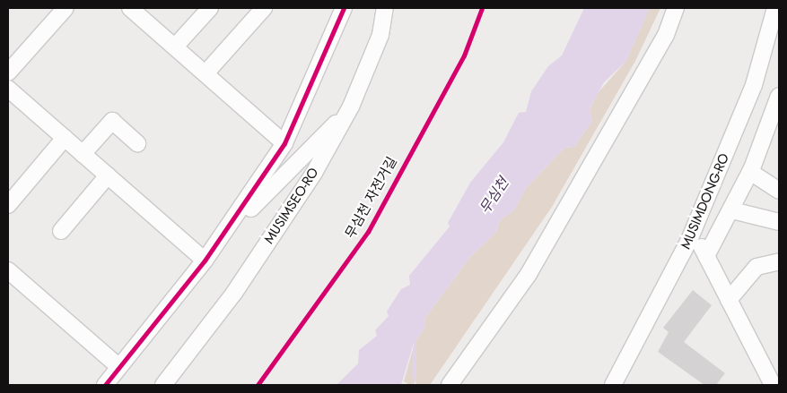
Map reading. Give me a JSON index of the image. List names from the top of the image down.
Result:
{
  "streets": {
    "street": ["MUSIMDONG-RO", "MUSIMSEO-RO"],
    "cycle path": ["무심천 자전거길"]
  },
  "water": ["무심천"]
}
